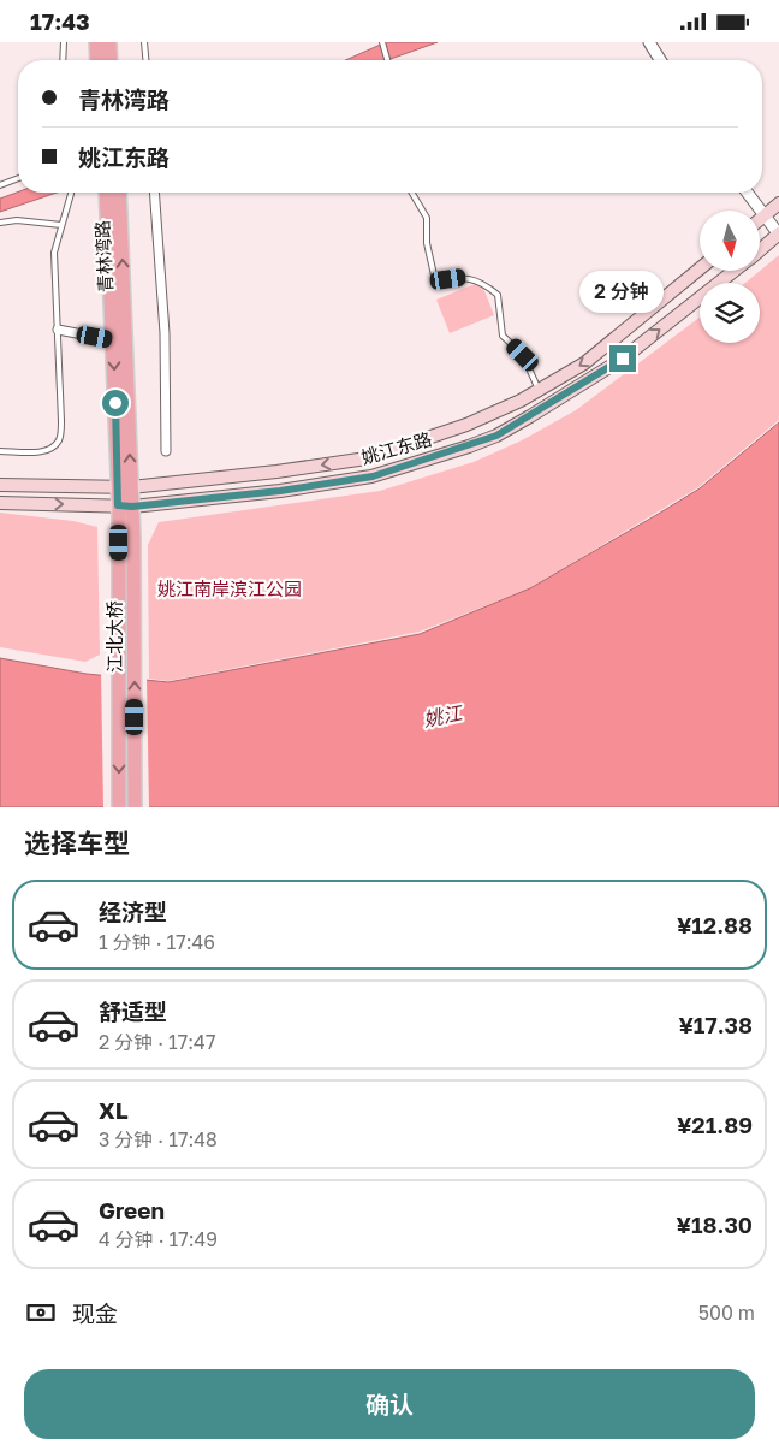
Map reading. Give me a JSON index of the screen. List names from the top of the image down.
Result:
{
  "streets": {
    "main road": ["青林湾路", "姚江东路", "江北大桥"]
  },
  "crossings": [
    ["青林湾路", "姚江东路"],
    ["青林湾路", "江北大桥"]
  ],
  "water": ["姚江"],
  "parks": ["姚江南岸滨江公园"],
  "north": "bottom",
  "page": {
    "status": "17:43",
    "banner": ["青林湾路", "姚江东路"],
    "bubble": "2 分钟",
    "heading": "选择车型",
    "list": [
      {
        "name": "经济型",
        "note": "1 分钟 · 17:46",
        "value": "¥12.88"
      },
      {
        "name": "舒适型",
        "note": "2 分钟 · 17:47",
        "value": "¥17.38"
      },
      {
        "name": "XL",
        "note": "3 分钟 · 17:48",
        "value": "¥21.89"
      },
      {
        "name": "Green",
        "note": "4 分钟 · 17:49",
        "value": "¥18.30"
      }
    ],
    "pay": ["现金", "500 m"],
    "buttons": "确认"
  }
}
